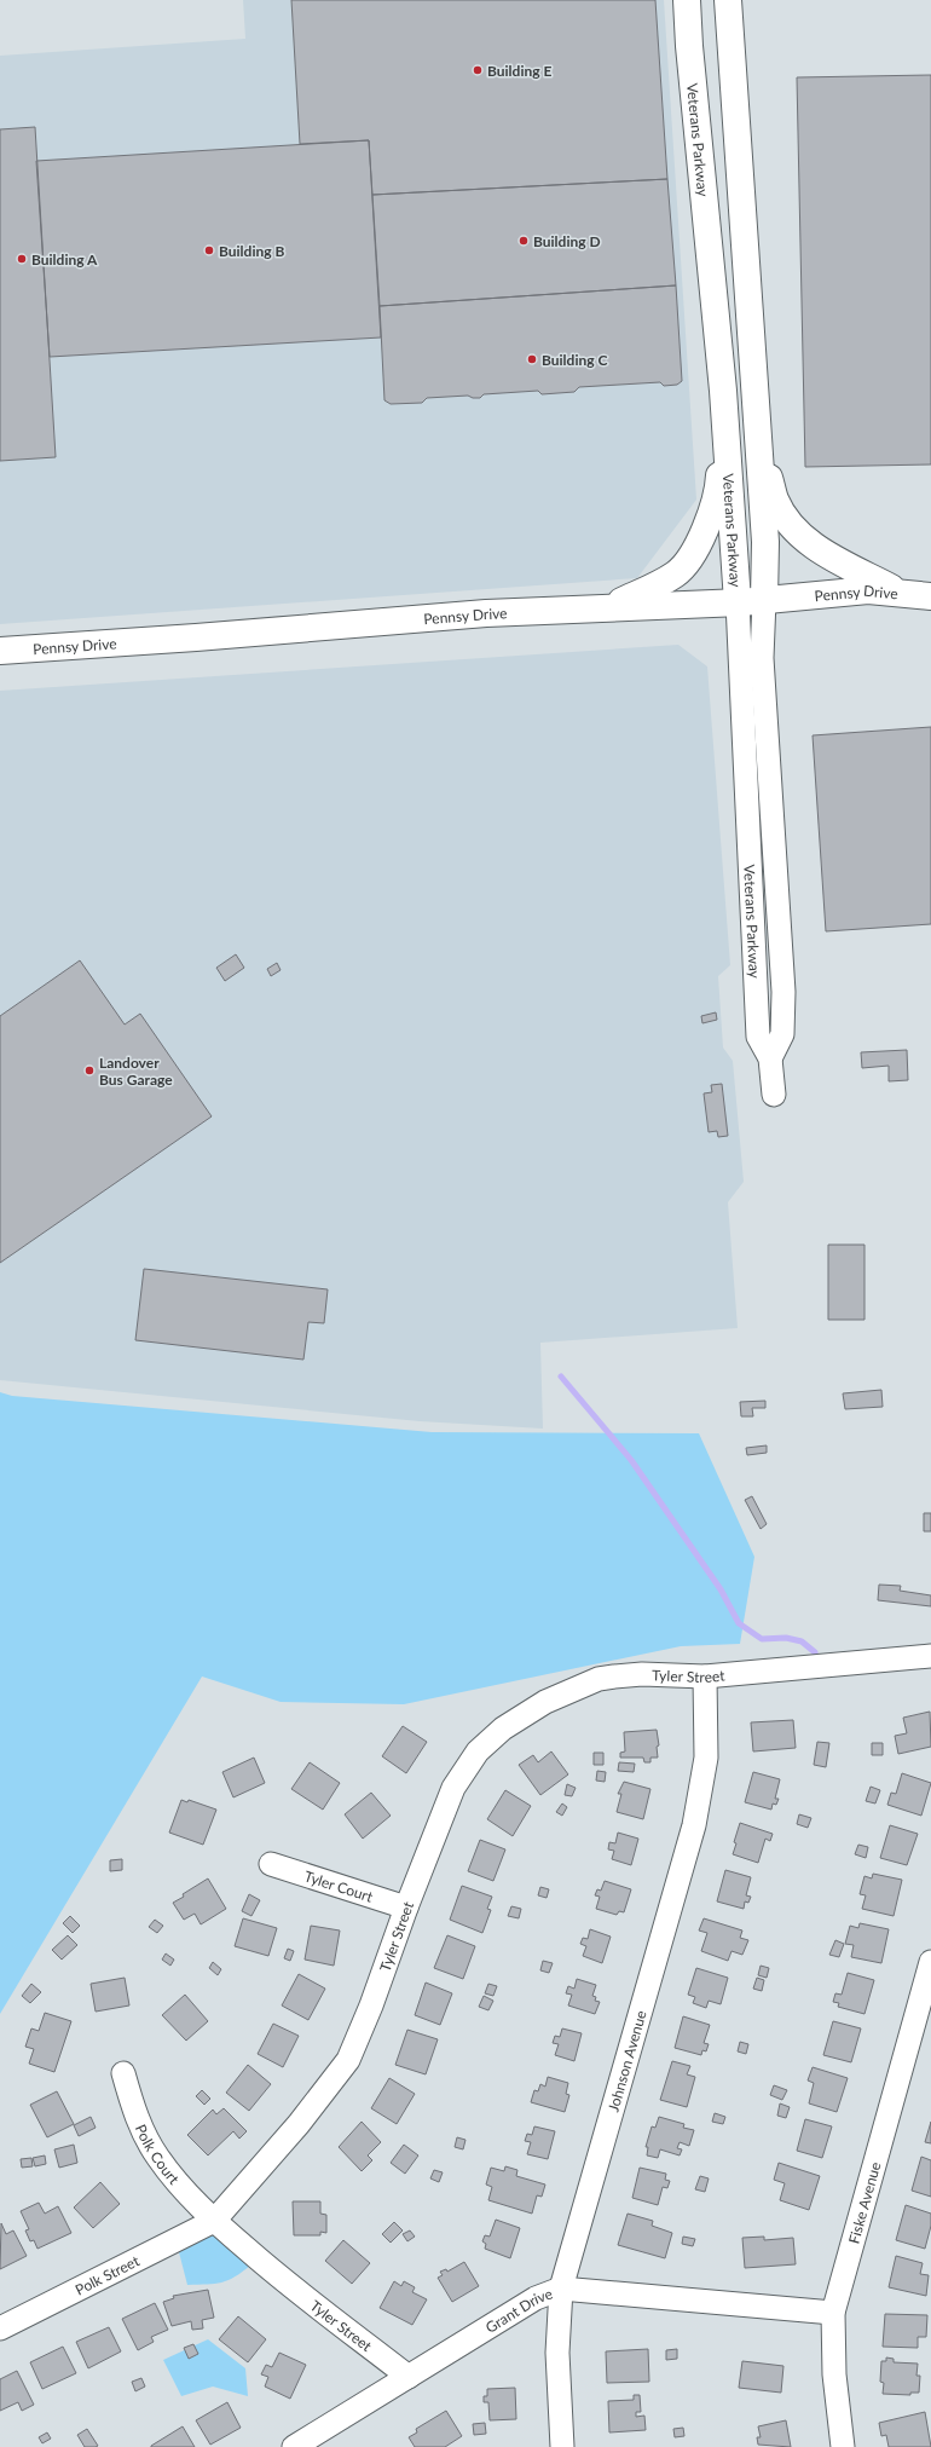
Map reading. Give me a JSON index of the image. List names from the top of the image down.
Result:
{
  "streets": {
    "main road": ["Veterans Parkway", "Pennsy Drive"],
    "street": [
      "Tyler Street",
      "Tyler Court",
      "Johnson Avenue",
      "Polk Court",
      "Fiske Avenue",
      "Polk Street",
      "Grant Drive"
    ]
  },
  "crossings": [
    ["Veterans Parkway", "Pennsy Drive"],
    ["Tyler Street", "Tyler Court"],
    ["Tyler Street", "Johnson Avenue"],
    ["Tyler Street", "Polk Court"],
    ["Tyler Street", "Polk Street"],
    ["Tyler Street", "Grant Drive"],
    ["Johnson Avenue", "Grant Drive"],
    ["Polk Court", "Polk Street"],
    ["Fiske Avenue", "Grant Drive"]
  ],
  "places": [
    "Building E",
    "Building D",
    "Building B",
    "Building A",
    "Building C",
    "Landover Bus Garage"
  ]
}
